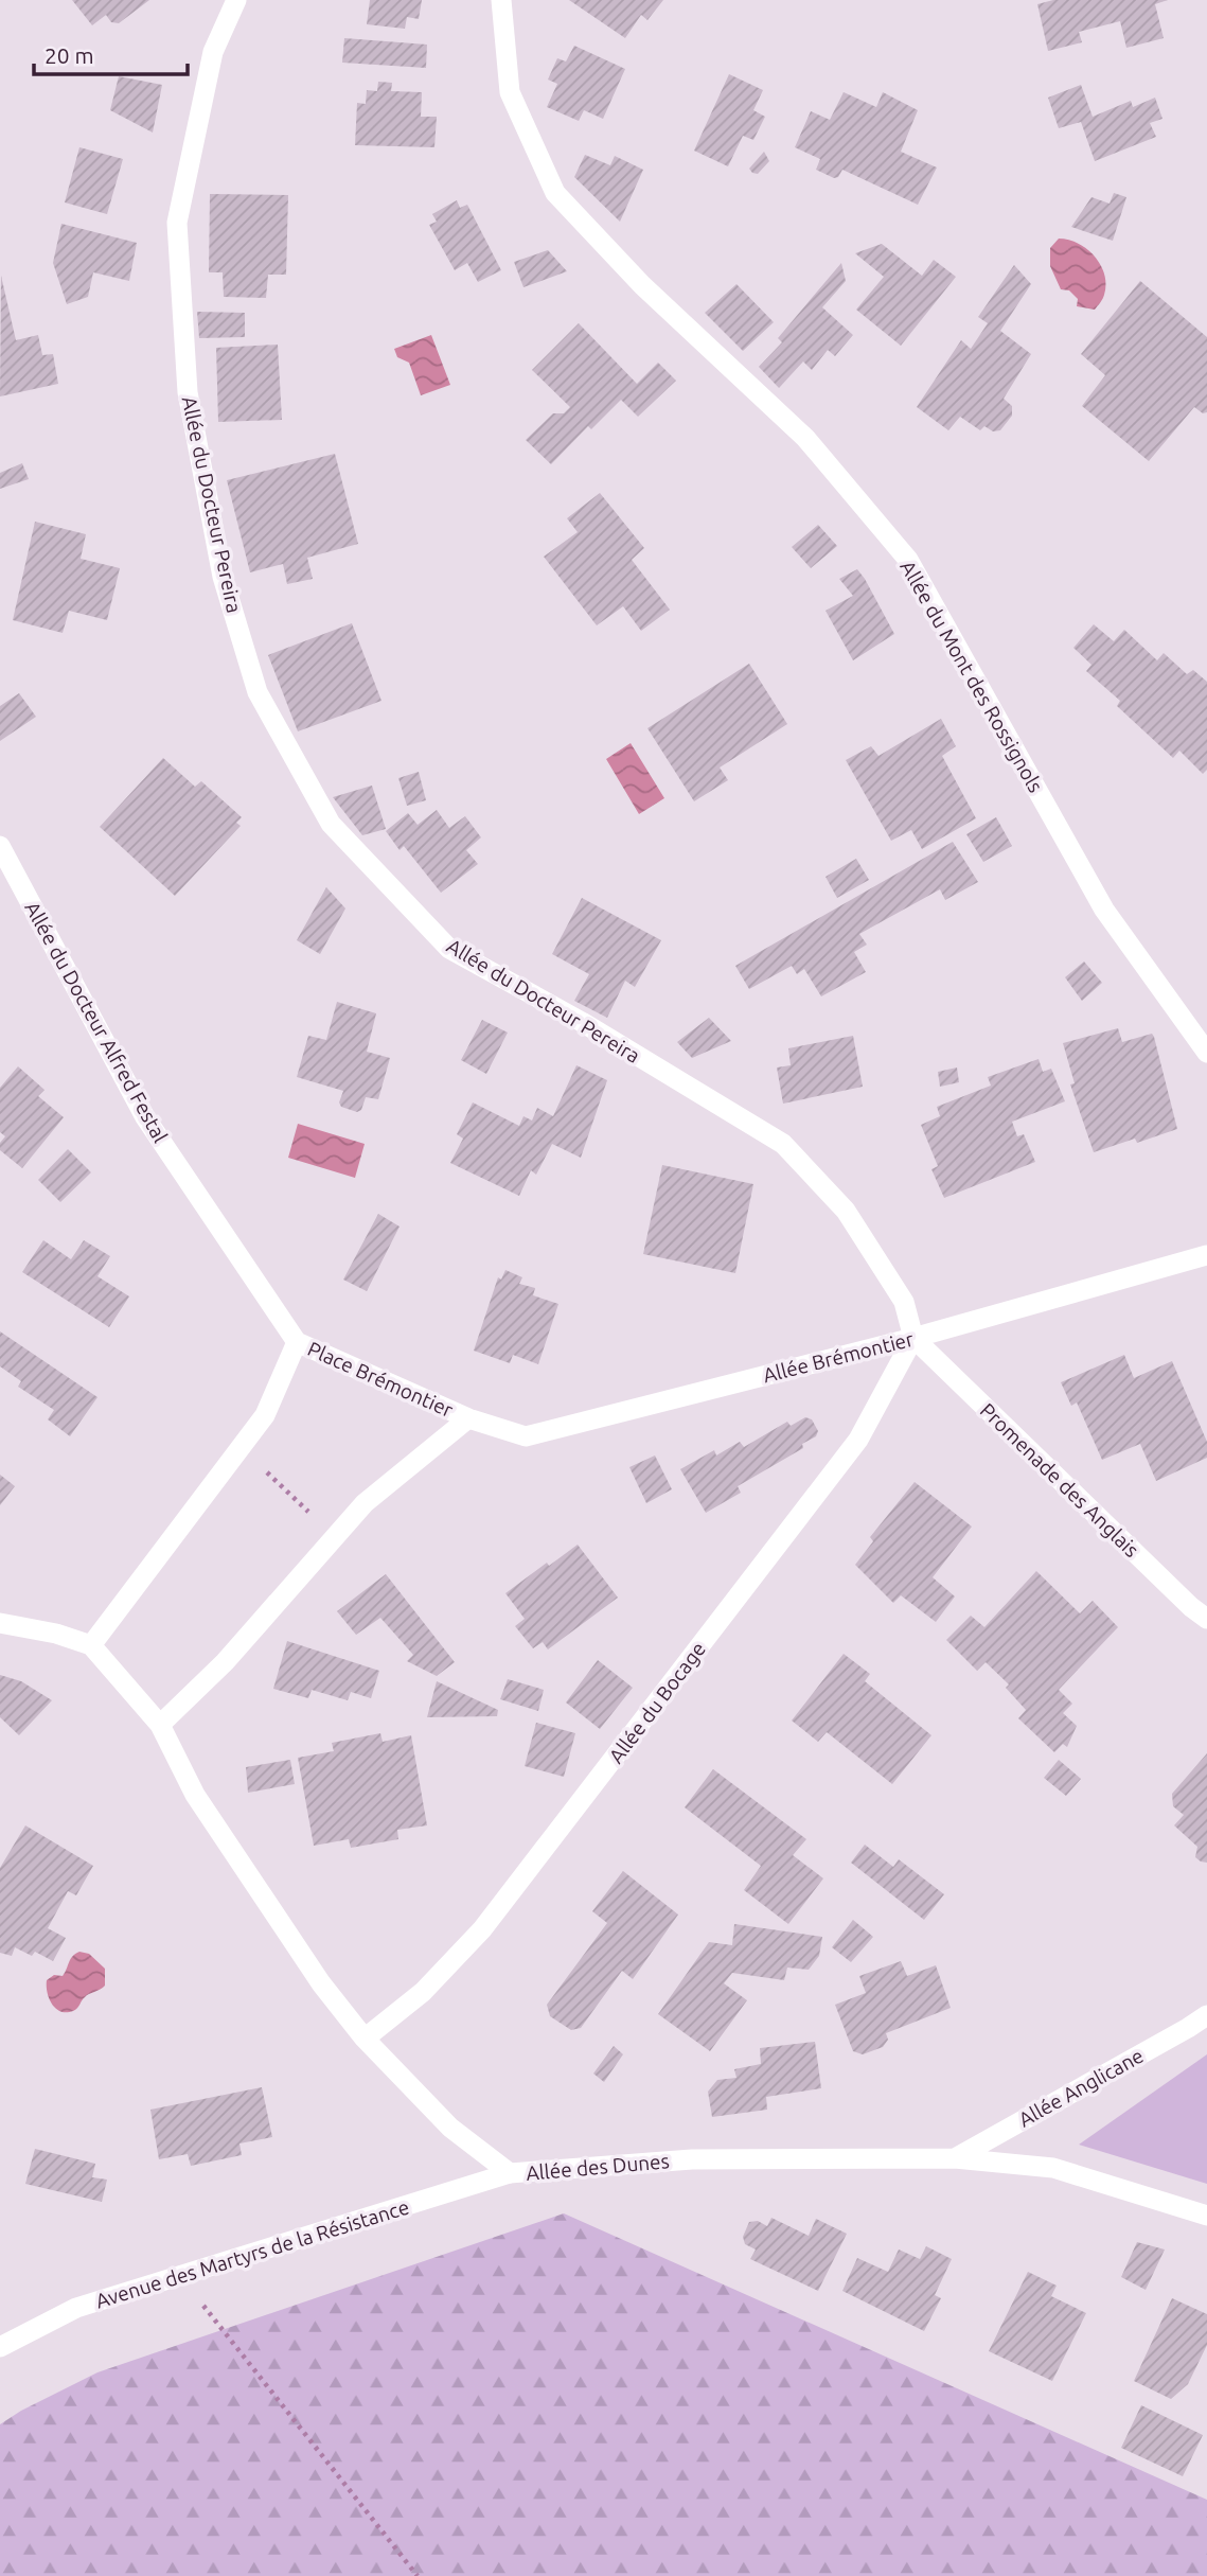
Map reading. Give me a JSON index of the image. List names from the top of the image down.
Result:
{
  "streets": {
    "street": [
      "Allée du Docteur Pereira",
      "Allée du Mont des Rossignols",
      "Allée du Docteur Alfred Festal",
      "Allée Brémontier",
      "Place Brémontier",
      "Promenade des Anglais",
      "Allée du Bocage",
      "Allée Anglicane",
      "Allée des Dunes",
      "Avenue des Martyrs de la Résistance"
    ]
  },
  "crossings": [
    ["Allée du Docteur Pereira", "Allée Brémontier"],
    ["Allée du Docteur Pereira", "Promenade des Anglais"],
    ["Allée du Docteur Pereira", "Allée du Bocage"],
    ["Allée du Docteur Alfred Festal", "Place Brémontier"],
    ["Allée Brémontier", "Place Brémontier"],
    ["Allée Brémontier", "Promenade des Anglais"],
    ["Allée Brémontier", "Allée du Bocage"],
    ["Place Brémontier", "Allée des Dunes"],
    ["Promenade des Anglais", "Allée du Bocage"],
    ["Allée du Bocage", "Allée des Dunes"],
    ["Allée Anglicane", "Allée des Dunes"],
    ["Allée des Dunes", "Avenue des Martyrs de la Résistance"]
  ],
  "scale_bar": "20 m"
}
